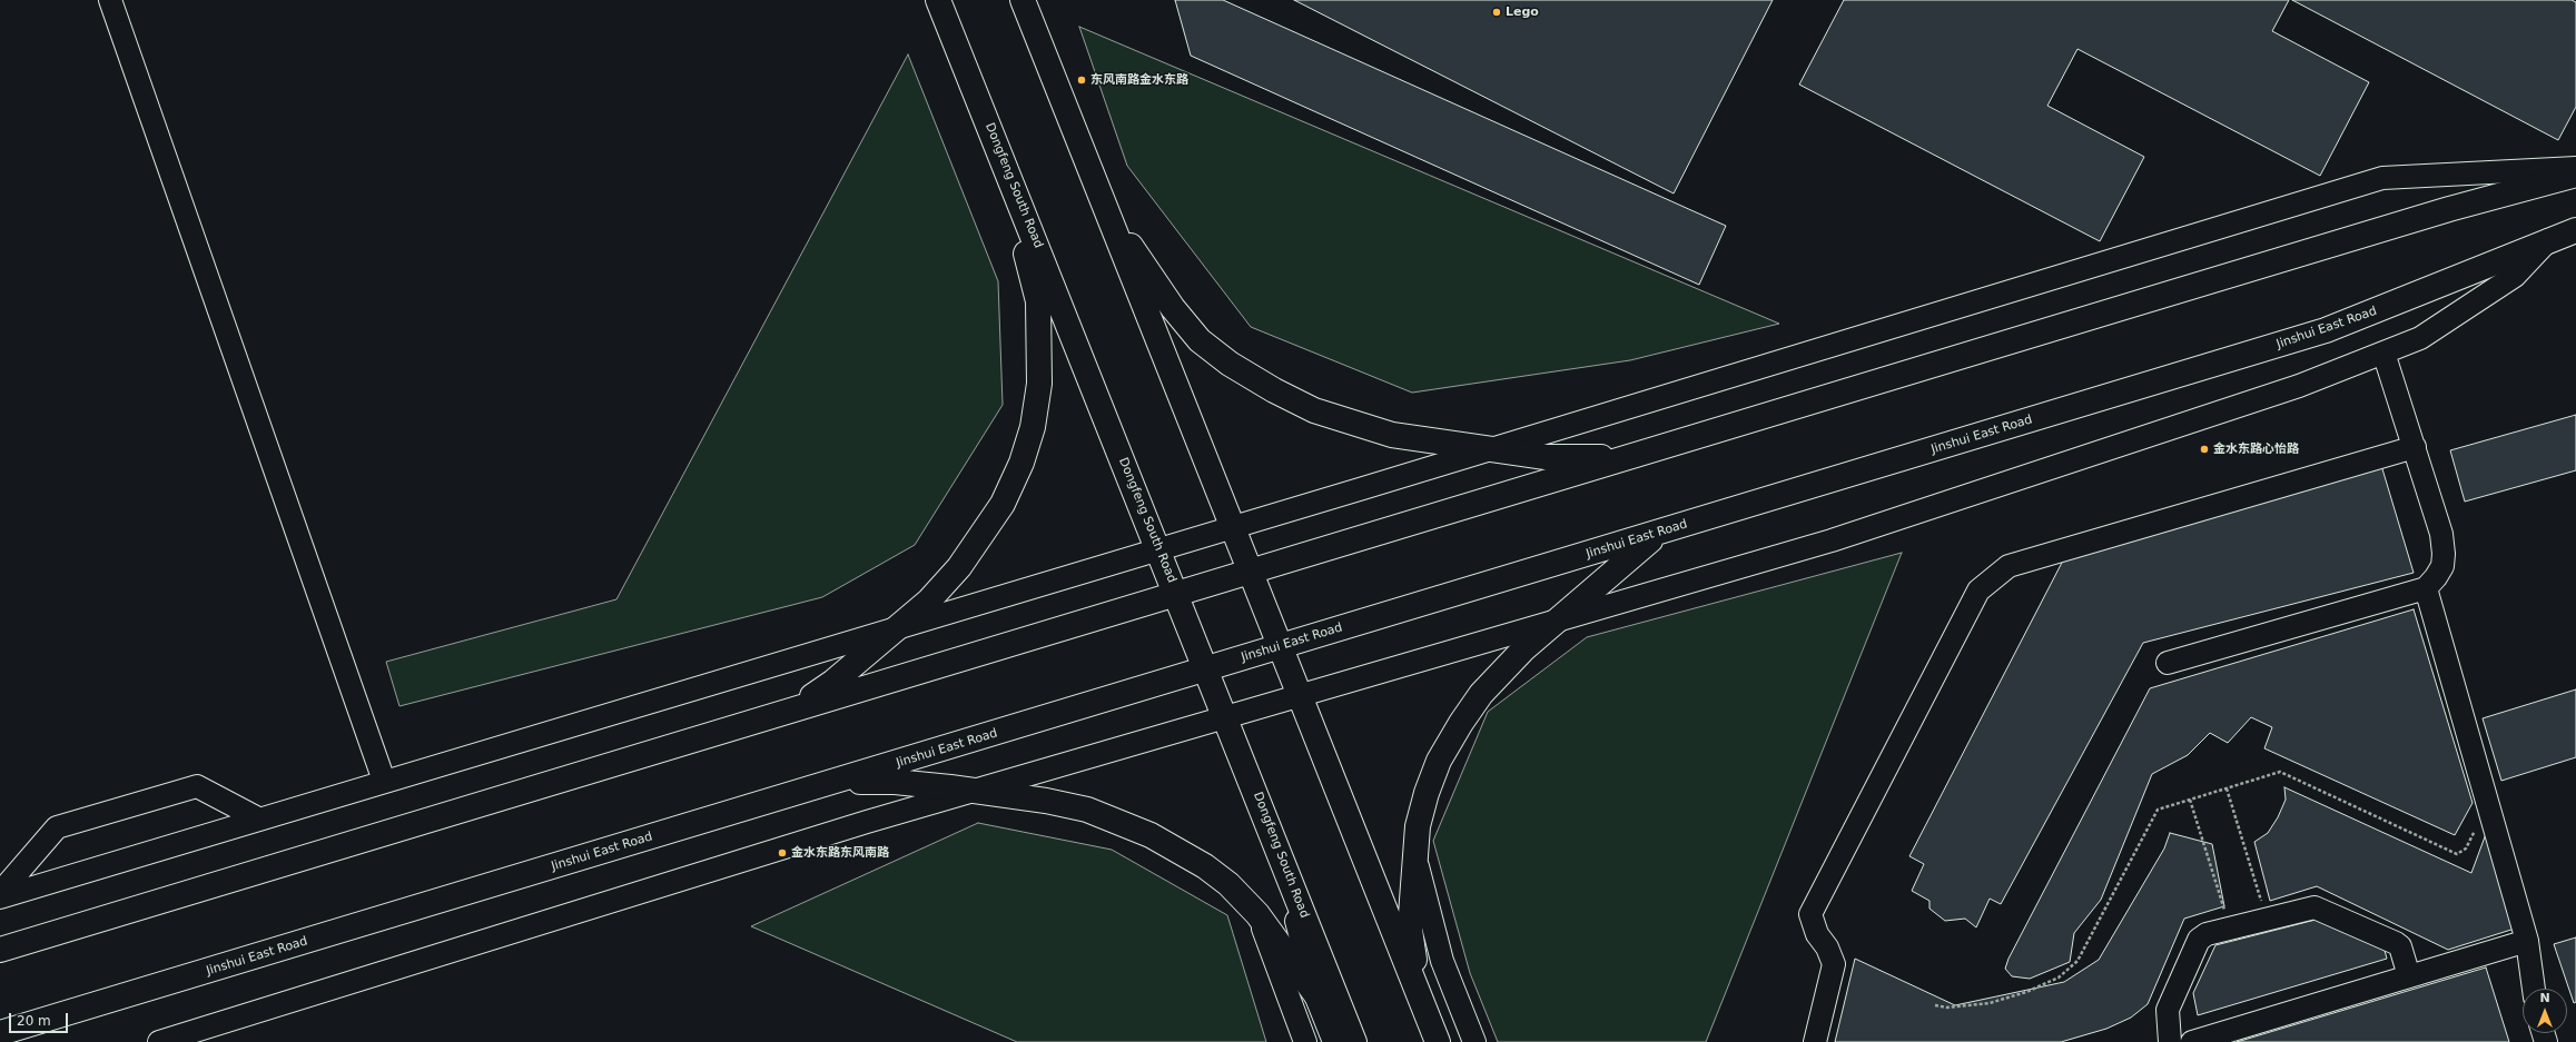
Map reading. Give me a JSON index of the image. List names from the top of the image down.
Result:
{
  "streets": {
    "main road": ["Dongfeng South Road", "Jinshui East Road"]
  },
  "crossings": [
    ["Dongfeng South Road", "Jinshui East Road"]
  ],
  "places": [
    "Lego",
    "东风南路金水东路",
    "金水东路心怡路",
    "金水东路东风南路"
  ],
  "scale_bar": "20 m",
  "north": "top"
}
